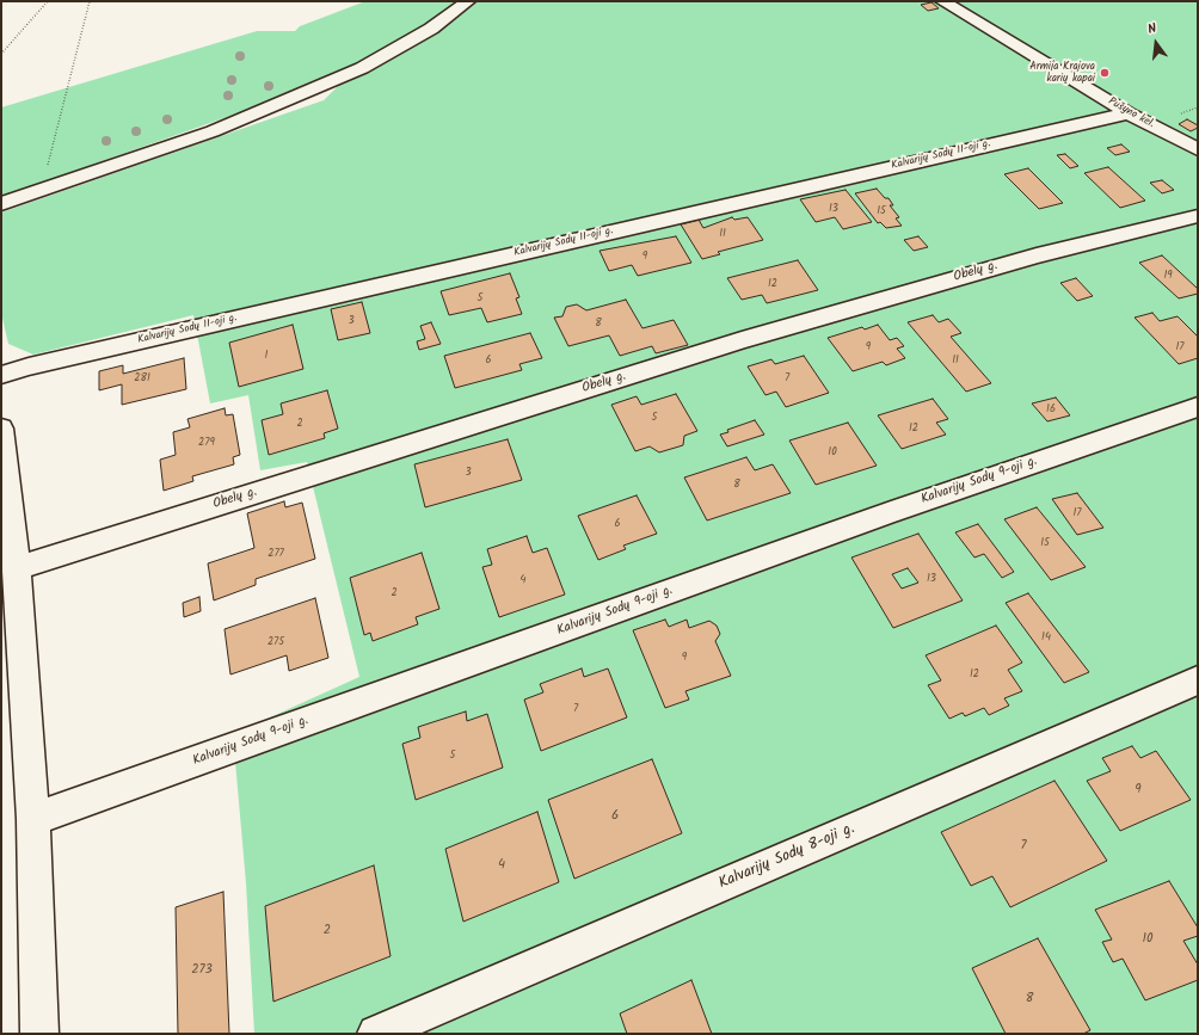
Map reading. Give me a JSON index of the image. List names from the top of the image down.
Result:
{
  "streets": {
    "street": [
      "Pušyno kel.",
      "Kalvarijų Sodų 11-oji g.",
      "Obelų g.",
      "Kalvarijų Sodų 9-oji g.",
      "Kalvarijų Sodų 8-oji g."
    ]
  },
  "crossings": [
    ["Pušyno kel.", "Kalvarijų Sodų 11-oji g."]
  ],
  "places": ["Armija Krajova karių kapai"],
  "house_numbers": [
    "13",
    "15",
    "11",
    "9",
    "19",
    "12",
    "5",
    "3",
    "8",
    "9",
    "17",
    "1",
    "6",
    "11",
    "281",
    "7",
    "16",
    "5",
    "2",
    "12",
    "279",
    "10",
    "3",
    "8",
    "17",
    "6",
    "15",
    "277",
    "13",
    "4",
    "2",
    "14",
    "275",
    "9",
    "12",
    "7",
    "5",
    "9",
    "6",
    "7",
    "4",
    "2",
    "10",
    "273",
    "8"
  ],
  "north": "top"
}
